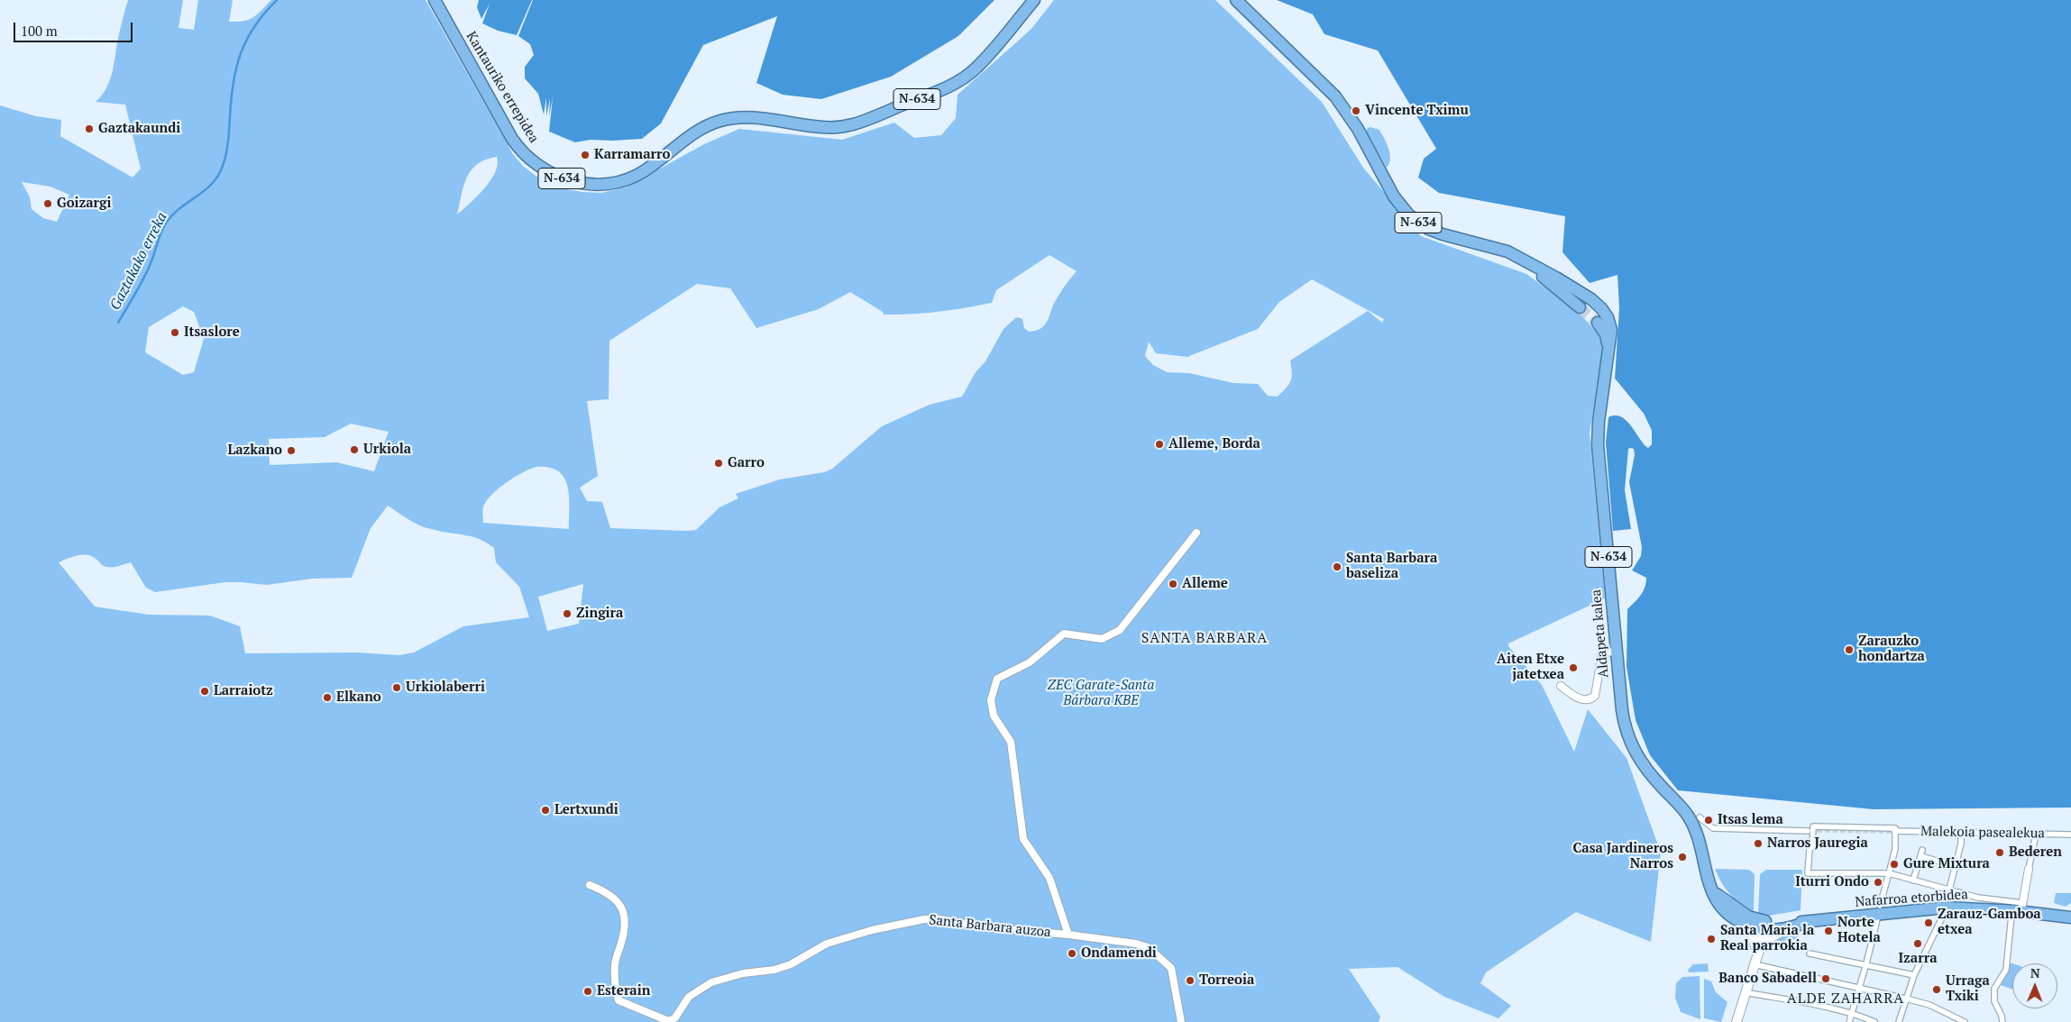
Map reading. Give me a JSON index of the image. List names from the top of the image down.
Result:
{
  "streets": {
    "highway": [
      "Kantauriko errepidea",
      "N-634",
      "Aldapeta kalea",
      "Nafarroa etorbidea"
    ],
    "street": ["Malekoia pasealekua", "Santa Barbara auzoa"]
  },
  "crossings": [
    ["N-634", "Aldapeta kalea"],
    ["N-634", "Nafarroa etorbidea"]
  ],
  "districts": ["SANTA BARBARA", "ALDE ZAHARRA"],
  "water": ["Gaztakako erreka"],
  "parks": ["ZEC Garate-Santa Bárbara KBE"],
  "places": [
    "Vincente Tximu",
    "Gaztakaundi",
    "Karramarro",
    "Goizargi",
    "Itsaslore",
    "Alleme, Borda",
    "Urkiola",
    "Lazkano",
    "Garro",
    "Santa Barbara baseliza",
    "Alleme",
    "Zingira",
    "Zarauzko hondartza",
    "Aiten Etxe jatetxea",
    "Urkiolaberri",
    "Larraiotz",
    "Elkano",
    "Lertxundi",
    "Itsas lema",
    "Narros Jauregia",
    "Bederen",
    "Casa Jardineros Narros",
    "Gure Mixtura",
    "Iturri Ondo",
    "Zarauz-Gamboa etxea",
    "Norte Hotela",
    "Santa Maria la Real parrokia",
    "Izarra",
    "Ondamendi",
    "Banco Sabadell",
    "Torreoia",
    "Urraga Txiki",
    "Esterain"
  ],
  "scale_bar": "100 m",
  "north": "top"
}
